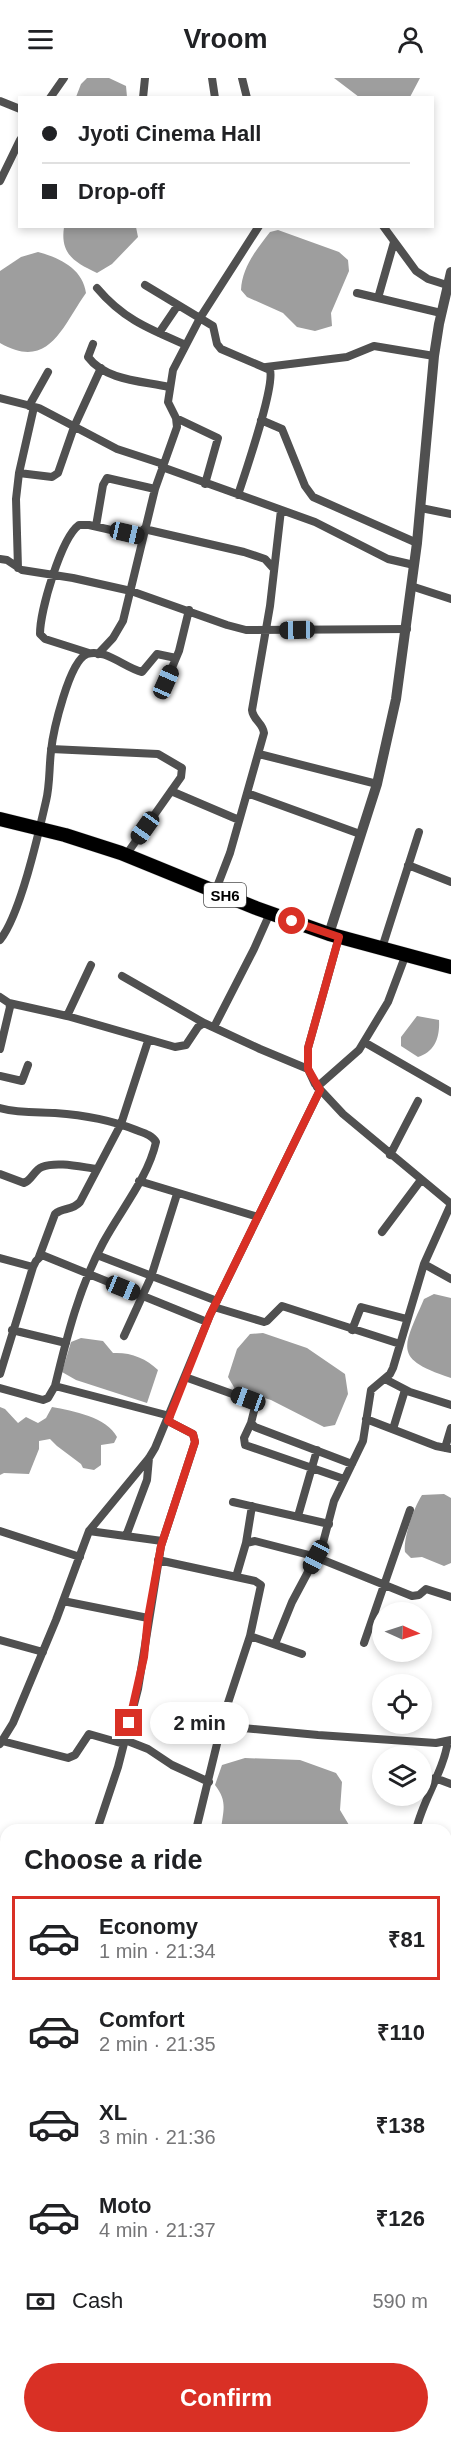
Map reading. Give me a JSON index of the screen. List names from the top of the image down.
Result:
{
  "streets": {
    "main road": ["SH6"]
  },
  "north": "right",
  "page": {
    "header": "Vroom",
    "banner": ["Jyoti Cinema Hall", "Drop-off"],
    "bubble": "2 min",
    "heading": "Choose a ride",
    "list": [
      {
        "name": "Economy",
        "note": "1 min · 21:34",
        "value": "₹81"
      },
      {
        "name": "Comfort",
        "note": "2 min · 21:35",
        "value": "₹110"
      },
      {
        "name": "XL",
        "note": "3 min · 21:36",
        "value": "₹138"
      },
      {
        "name": "Moto",
        "note": "4 min · 21:37",
        "value": "₹126"
      }
    ],
    "pay": ["Cash", "590 m"],
    "buttons": "Confirm"
  }
}
